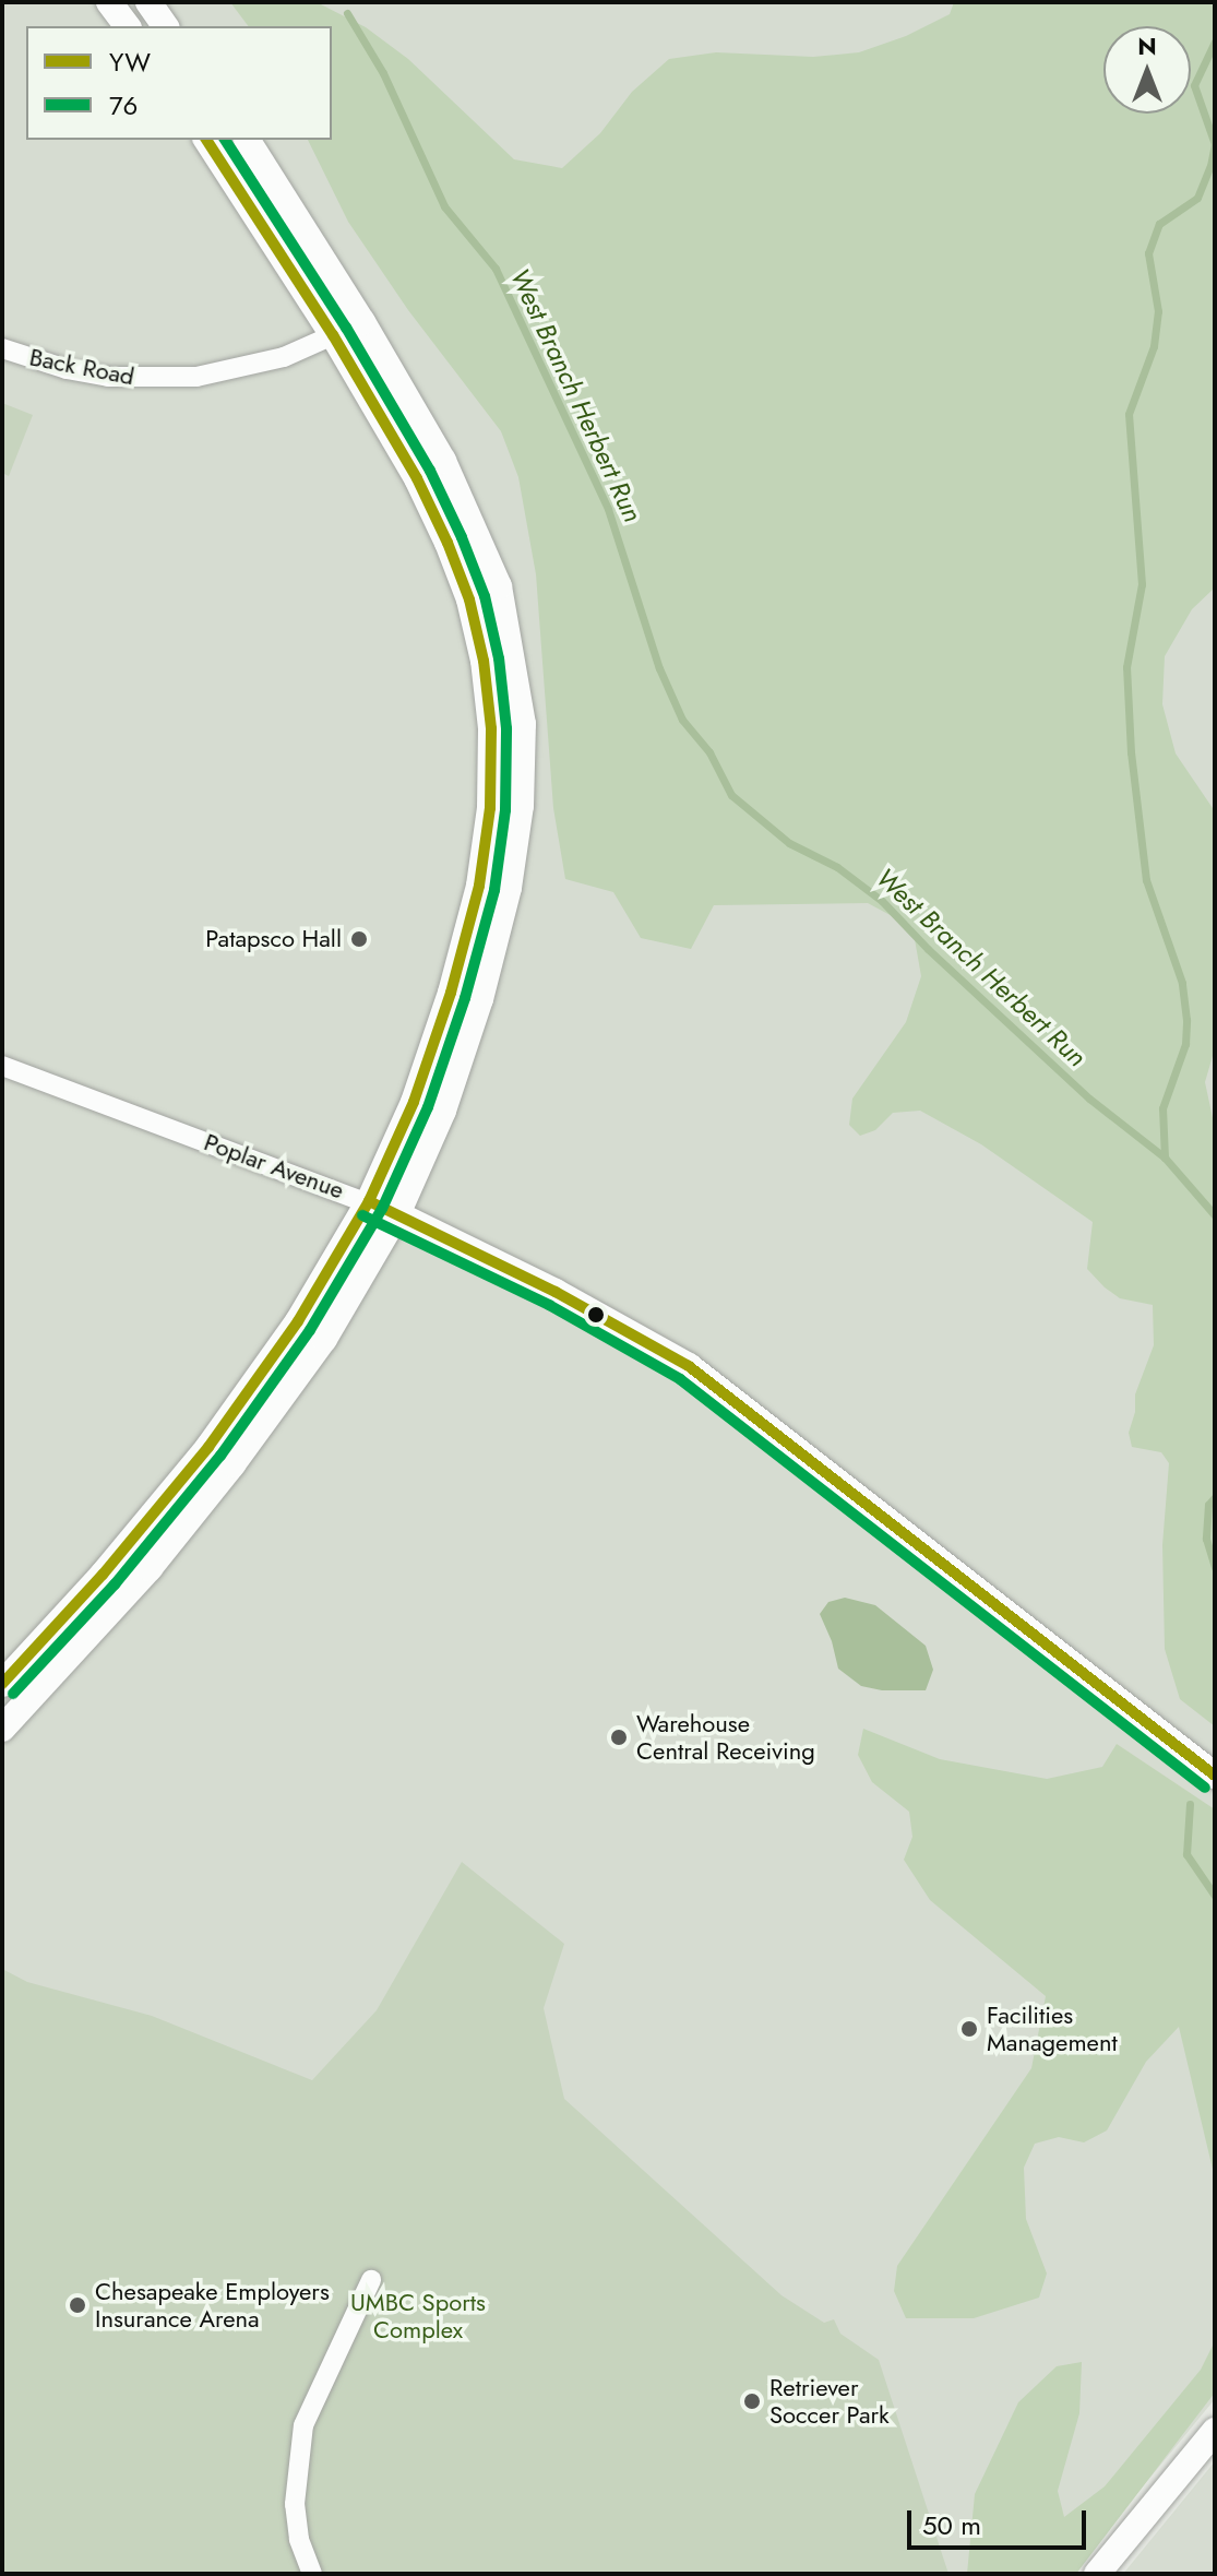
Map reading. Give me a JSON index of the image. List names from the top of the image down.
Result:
{
  "streets": {
    "street": ["Back Road", "Poplar Avenue"]
  },
  "water": ["West Branch Herbert Run"],
  "parks": ["UMBC Sports Complex"],
  "places": [
    "Patapsco Hall",
    "Warehouse Central Receiving",
    "Facilities Management",
    "Chesapeake Employers Insurance Arena",
    "Retriever Soccer Park"
  ],
  "lines": ["transit line YW", "transit line 76"],
  "legend": ["YW", "76"],
  "scale_bar": "50 m",
  "north": "top"
}
